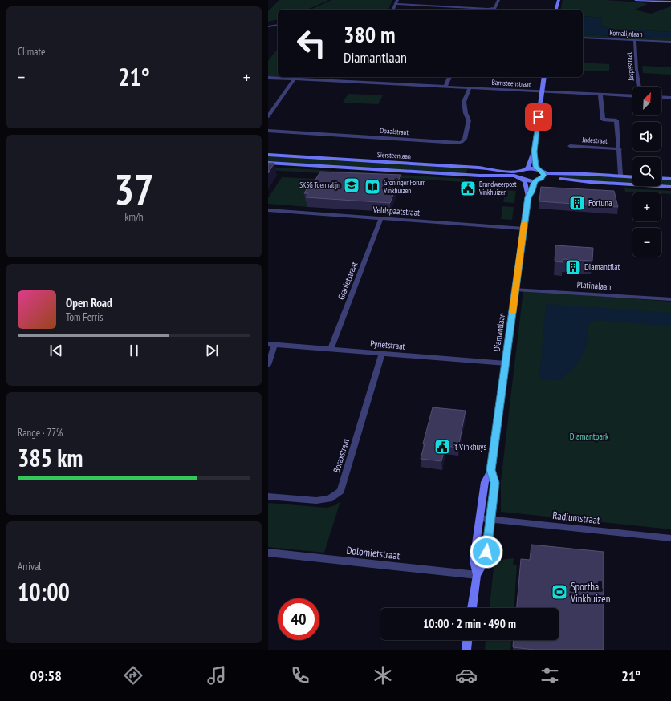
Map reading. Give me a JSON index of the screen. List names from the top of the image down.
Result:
{
  "streets": {
    "street": [
      "Kornalijnlaan",
      "Jaspisstraat",
      "Barnsteenstraat",
      "Opaalstraat",
      "Jadestraat",
      "Siersteenlaan",
      "Veldspaatstraat",
      "Granietstraat",
      "Platinalaan",
      "Diamantlaan",
      "Pyrietstraat",
      "Boraxstraat",
      "Radiumstraat",
      "Dolomietstraat"
    ]
  },
  "crossings": [
    ["Kornalijnlaan", "Jaspisstraat"],
    ["Barnsteenstraat", "Opaalstraat"],
    ["Barnsteenstraat", "Jadestraat"],
    ["Veldspaatstraat", "Granietstraat"],
    ["Veldspaatstraat", "Diamantlaan"],
    ["Granietstraat", "Pyrietstraat"],
    ["Platinalaan", "Diamantlaan"],
    ["Diamantlaan", "Pyrietstraat"],
    ["Diamantlaan", "Radiumstraat"],
    ["Diamantlaan", "Dolomietstraat"],
    ["Pyrietstraat", "Boraxstraat"]
  ],
  "parks": ["Diamantpark"],
  "places": {
    "school or university": ["SKSG Toermalijn"],
    "library": ["Groninger Forum Vinkhuizen"],
    "public building": ["Brandweerpost Vinkhuizen", "'t Vinkhuys"],
    "building": ["Fortuna", "Diamantflat"],
    "sports": ["Sporthal Vinkhuizen"]
  },
  "north": "top right",
  "page": {
    "tile": [
      "Climate",
      ["37", "km/h"],
      ["Range · 77%", "385 km"],
      ["Arrival", "10:00"]
    ],
    "turn": ["380 m", "Diamantlaan"],
    "heat": ["−", "21°", "+"],
    "map_buttons": ["+", "−"],
    "song": ["Open Road", "Tom Ferris"],
    "limit": "40",
    "trip": "10:00 · 2 min · 490 m",
    "tabs": ["09:58", "21°"]
  }
}
